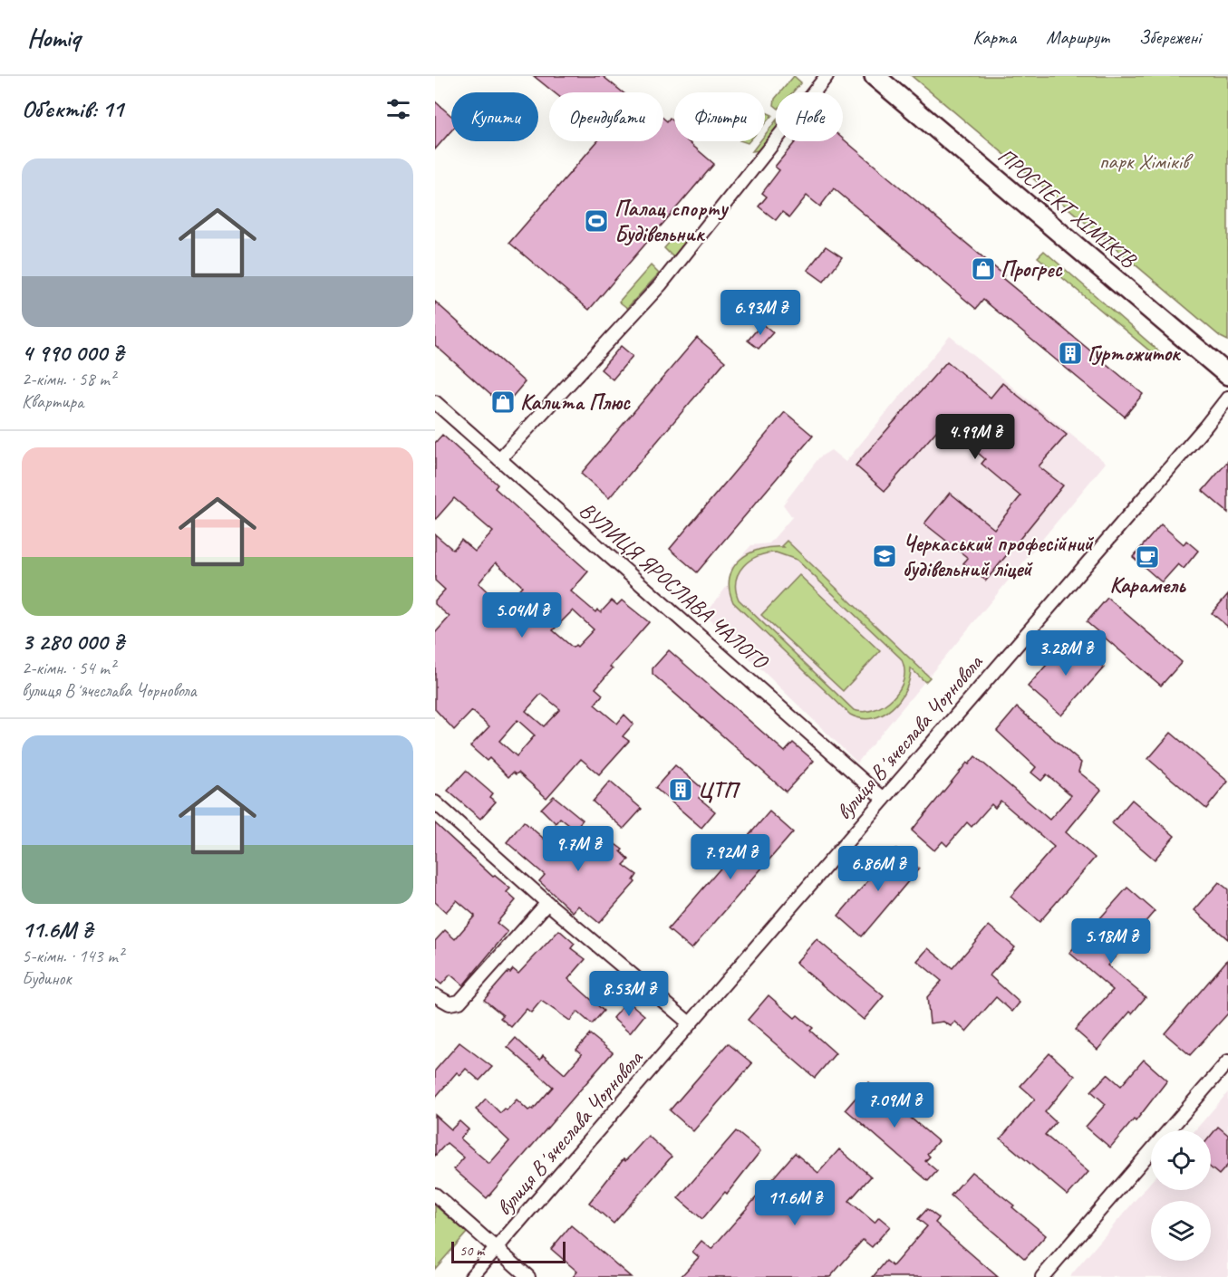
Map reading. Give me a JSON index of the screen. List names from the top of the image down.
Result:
{
  "streets": {
    "main road": ["ПРОСПЕКТ ХІМІКІВ"],
    "street": ["ВУЛИЦЯ ЯРОСЛАВА ЧАЛОГО", "вулиця Вʼячеслава Чорновола"]
  },
  "crossings": [
    ["ВУЛИЦЯ ЯРОСЛАВА ЧАЛОГО", "вулиця Вʼячеслава Чорновола"]
  ],
  "parks": ["парк Хіміків"],
  "places": {
    "sports": ["Палац спорту Будівельник"],
    "shop": ["Прогрес", "Калита Плюс"],
    "building": ["Гуртожиток", "ЦТП"],
    "school or university": ["Черкаський професійний будівельний ліцей"],
    "cafe": ["Карамель"]
  },
  "scale_bar": "50 m",
  "page": {
    "header": "Homiq",
    "nav": ["Карта", "Маршрут", "Збережені"],
    "heading": "Об’єктів: 11",
    "chip": [
      "Купити",
      "Орендувати",
      "Фільтри",
      "Нове"
    ],
    "list": [
      {
        "name": "4 990 000 ₴",
        "note": "2-кімн. · 58 m² · Квартира"
      },
      {
        "name": "3 280 000 ₴",
        "note": "2-кімн. · 54 m² · вулиця Вʼячеслава Чорновола"
      },
      {
        "name": "11.6M ₴",
        "note": "5-кімн. · 143 m² · Будинок"
      }
    ],
    "price": [
      "6.93M ₴",
      "4.99M ₴",
      "5.04M ₴",
      "3.28M ₴",
      "9.7M ₴",
      "7.92M ₴",
      "6.86M ₴",
      "5.18M ₴",
      "8.53M ₴",
      "7.09M ₴",
      "11.6M ₴"
    ],
    "scale": "50 m"
  }
}
